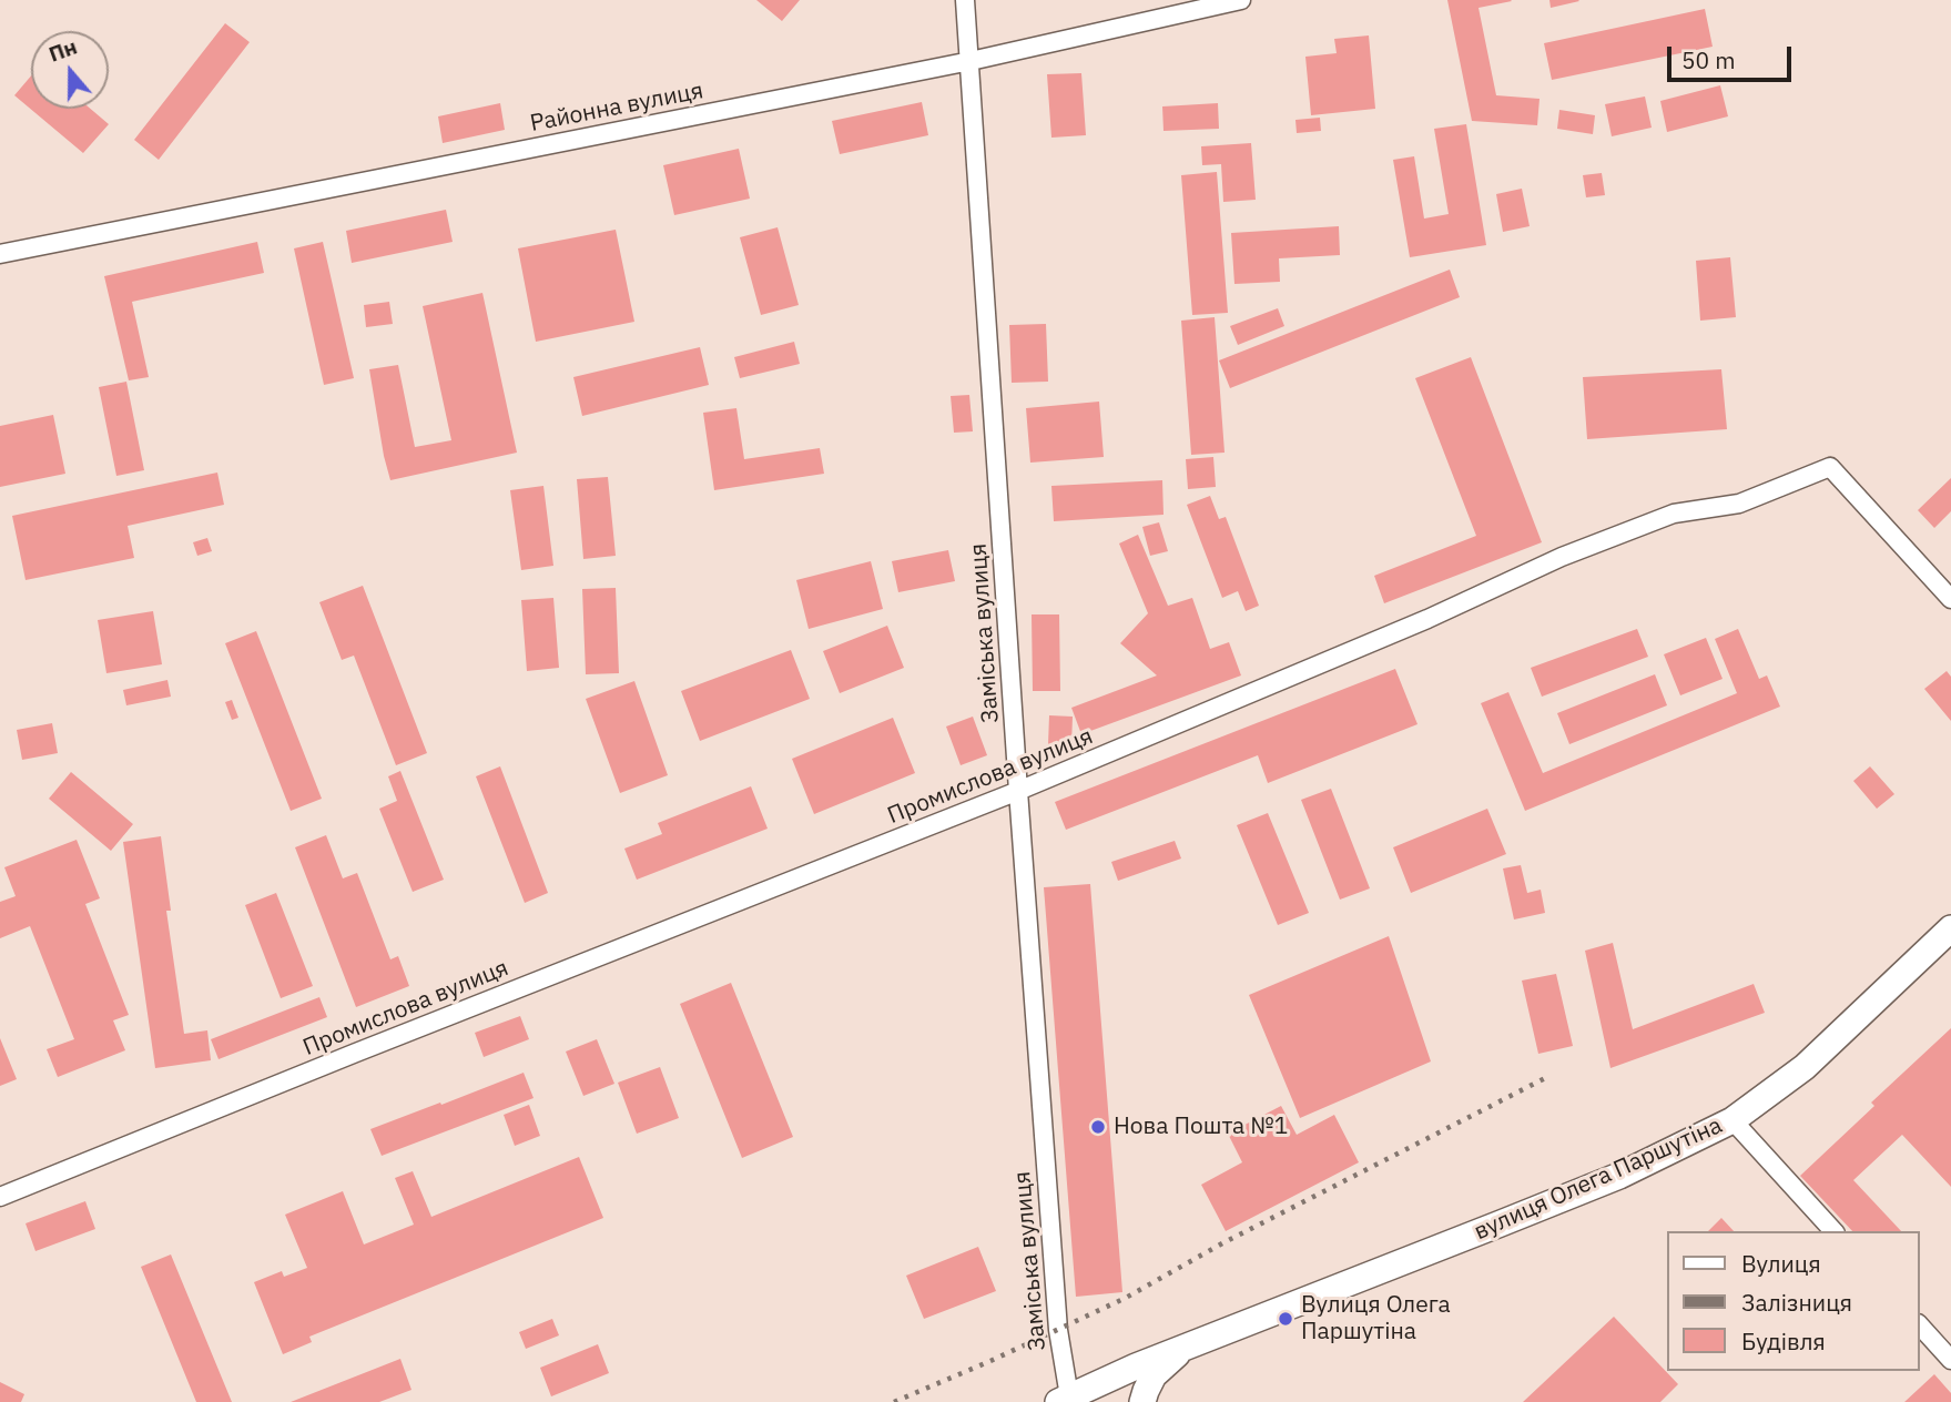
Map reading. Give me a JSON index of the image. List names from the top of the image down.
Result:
{
  "streets": {
    "street": [
      "Районна вулиця",
      "Заміська вулиця",
      "Промислова вулиця",
      "вулиця Олега Паршутіна"
    ]
  },
  "crossings": [
    ["Районна вулиця", "Заміська вулиця"],
    ["Заміська вулиця", "Промислова вулиця"],
    ["Заміська вулиця", "вулиця Олега Паршутіна"]
  ],
  "places": ["Нова Пошта №1", "Вулиця Олега Паршутіна"],
  "legend": ["Вулиця", "Залізниця", "Будівля"],
  "scale_bar": "50 m",
  "north": "top"
}
